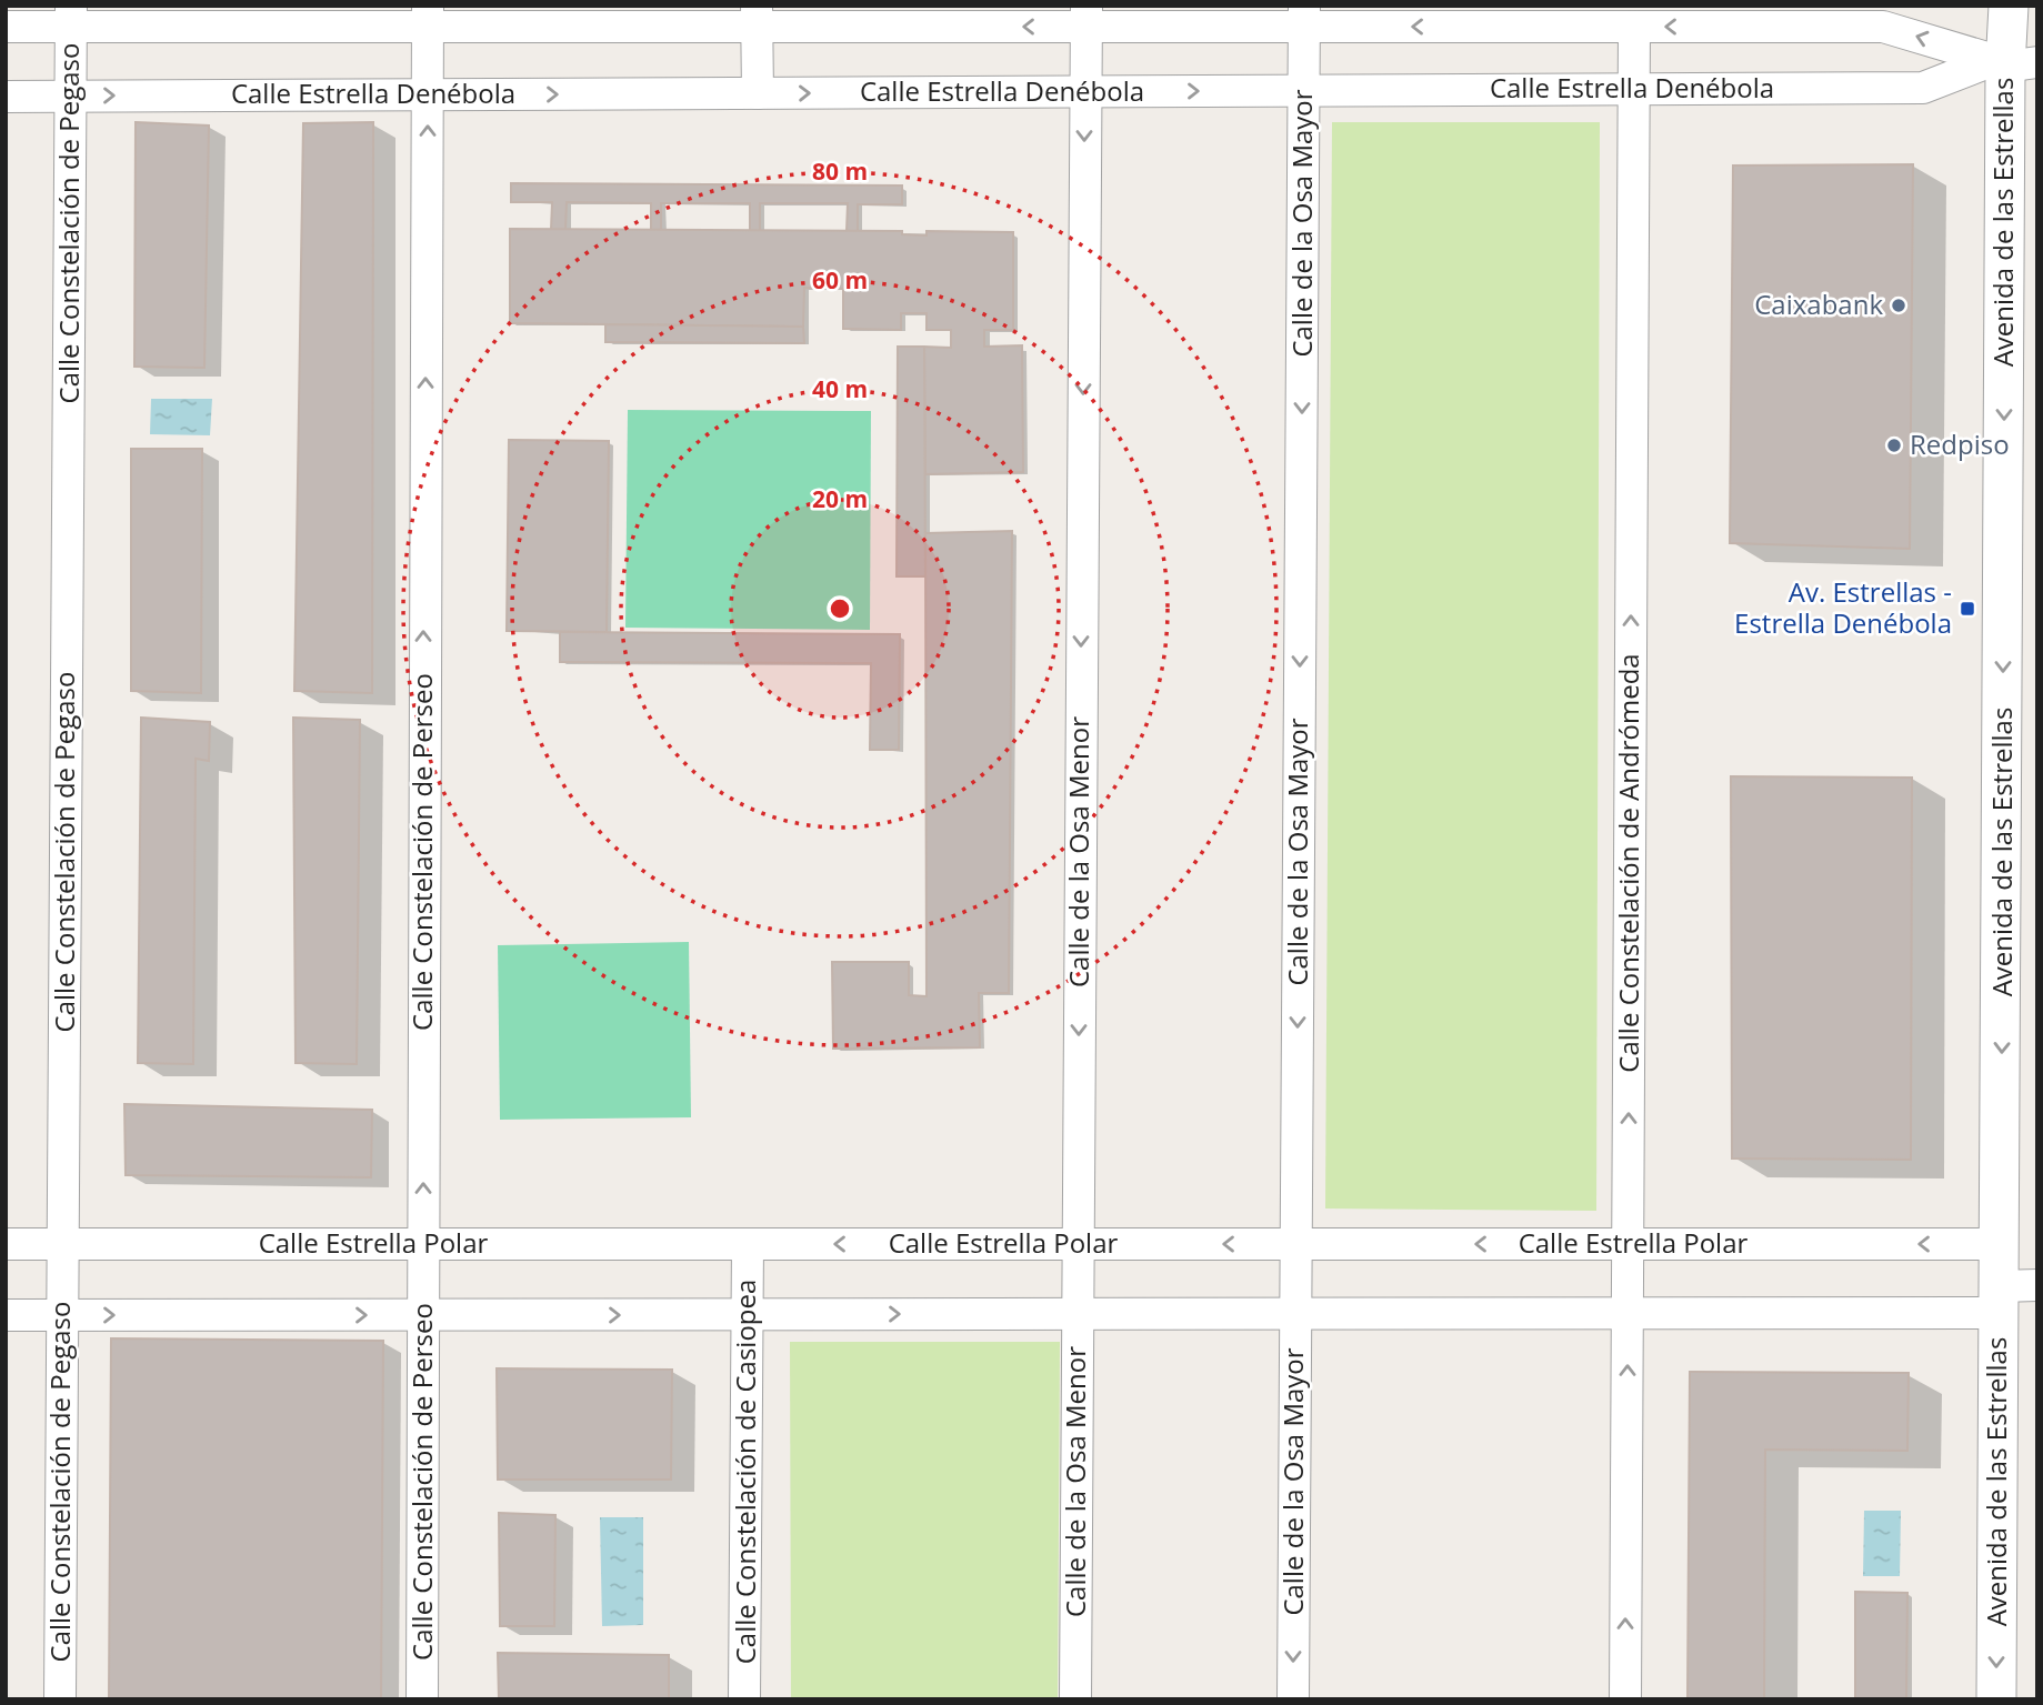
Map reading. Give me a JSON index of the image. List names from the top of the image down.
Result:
{
  "streets": {
    "street": [
      "Calle Estrella Denébola",
      "Avenida de las Estrellas",
      "Calle Constelación de Pegaso",
      "Calle de la Osa Mayor",
      "Calle Constelación de Perseo",
      "Calle de la Osa Menor",
      "Calle Constelación de Andrómeda",
      "Calle Estrella Polar",
      "Calle Constelación de Casiopea"
    ]
  },
  "crossings": [
    ["Calle Estrella Denébola", "Avenida de las Estrellas"],
    ["Calle Estrella Denébola", "Calle Constelación de Pegaso"],
    ["Calle Estrella Denébola", "Calle de la Osa Mayor"],
    ["Calle Estrella Denébola", "Calle Constelación de Perseo"],
    ["Calle Estrella Denébola", "Calle de la Osa Menor"],
    ["Calle Estrella Denébola", "Calle Constelación de Andrómeda"],
    ["Avenida de las Estrellas", "Calle Estrella Polar"],
    ["Calle Constelación de Pegaso", "Calle Estrella Polar"],
    ["Calle de la Osa Mayor", "Calle Estrella Polar"],
    ["Calle Constelación de Perseo", "Calle Estrella Polar"],
    ["Calle de la Osa Menor", "Calle Estrella Polar"],
    ["Calle Constelación de Andrómeda", "Calle Estrella Polar"],
    ["Calle Estrella Polar", "Calle Constelación de Casiopea"]
  ],
  "one_way": [
    "Avenida de las Estrellas",
    "Calle de la Osa Mayor",
    "Calle Constelación de Perseo",
    "Calle de la Osa Menor",
    "Calle Constelación de Andrómeda"
  ],
  "places": {
    "other": ["Caixabank", "Redpiso"],
    "transit": ["Av. Estrellas - Estrella Denébola"]
  },
  "rings": [
    "80 m",
    "60 m",
    "40 m",
    "20 m"
  ]
}
